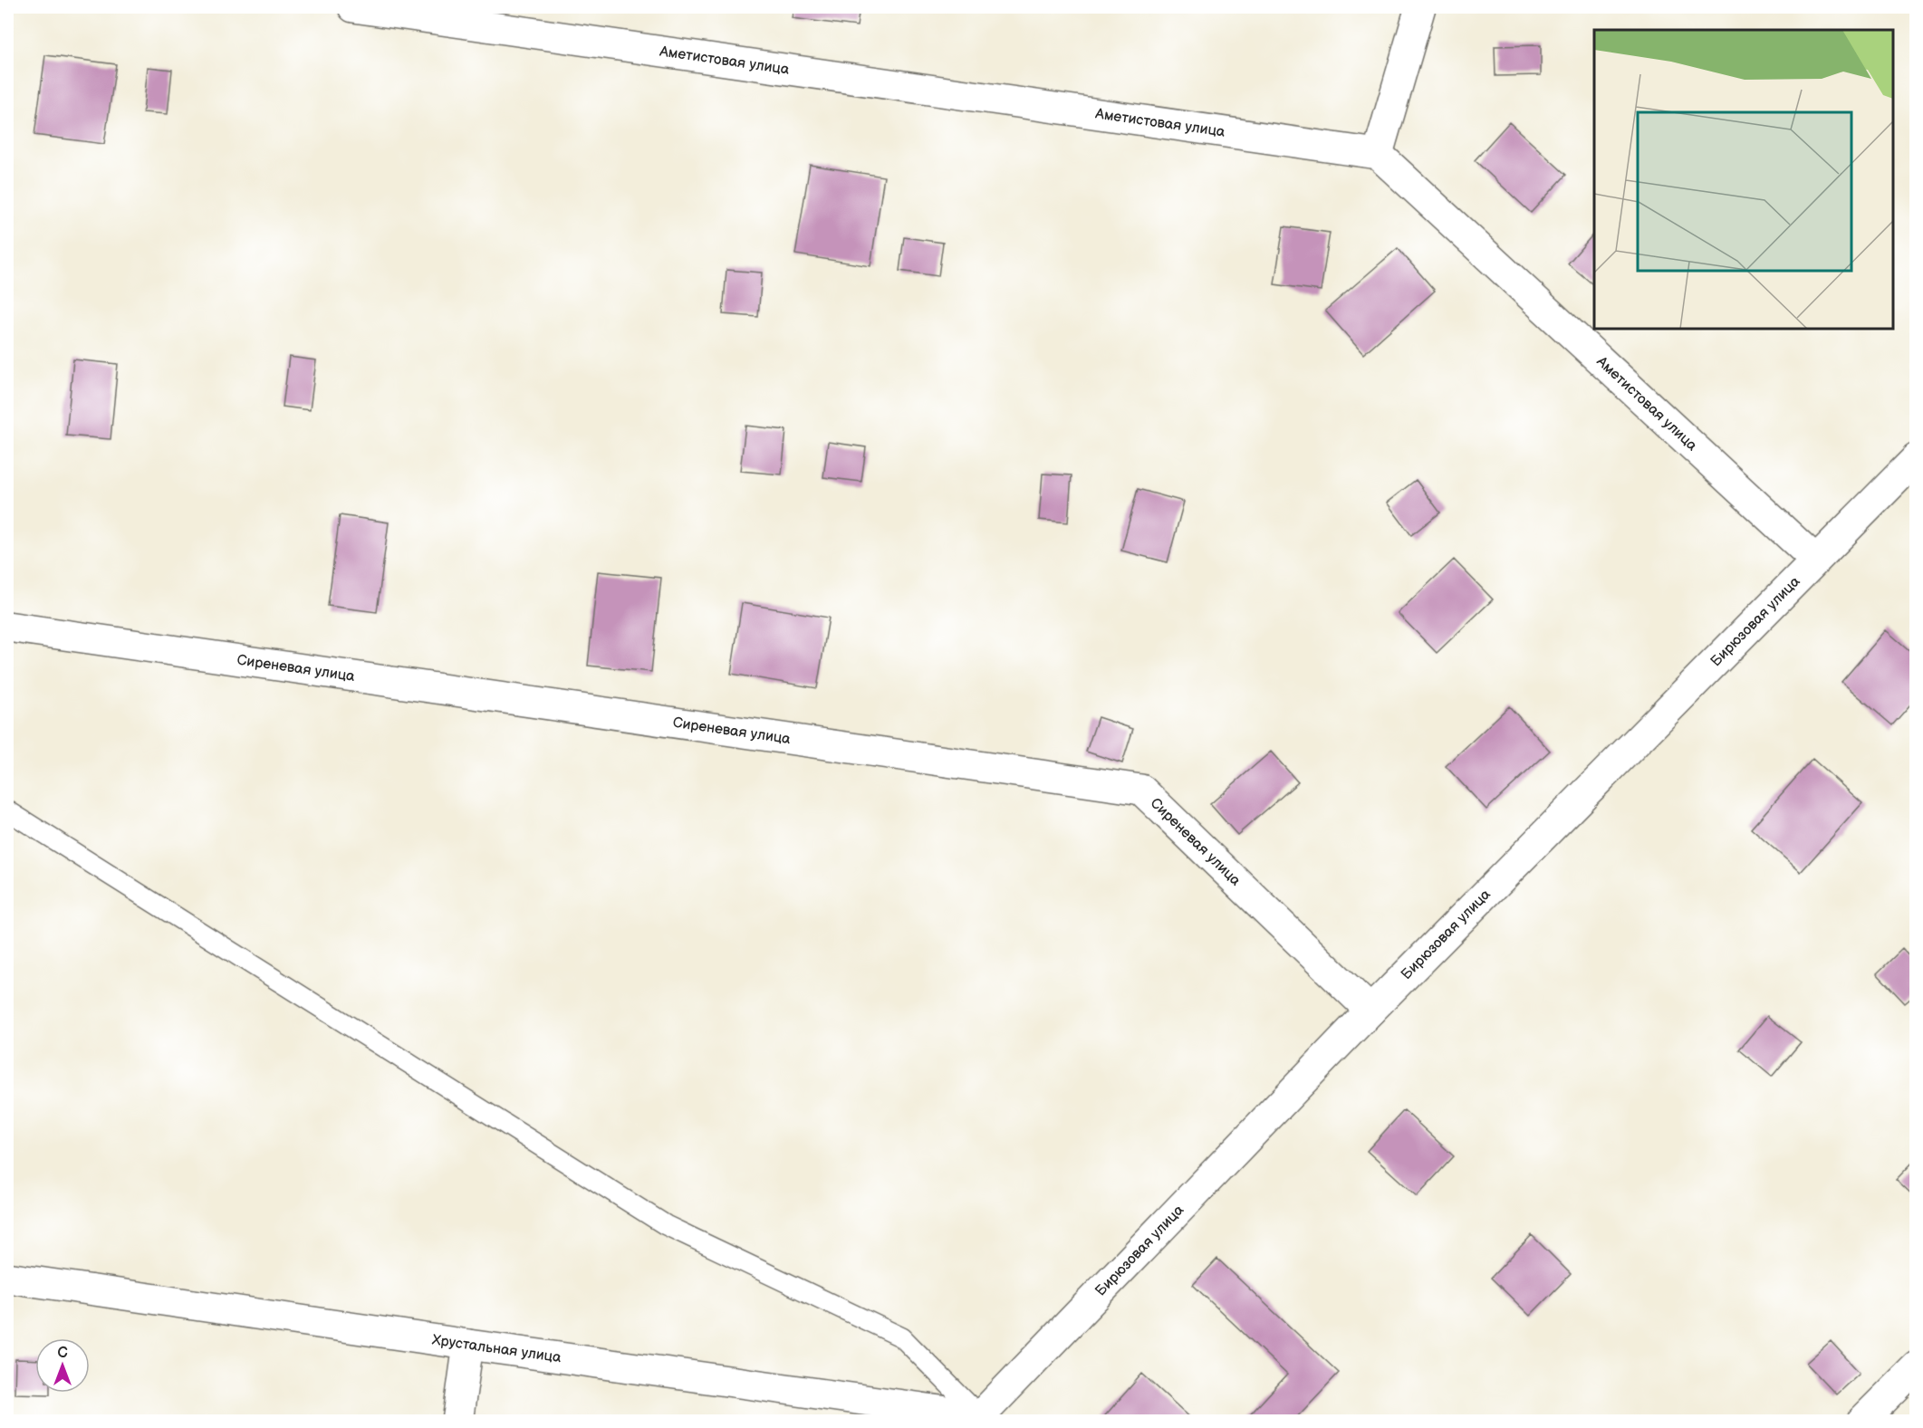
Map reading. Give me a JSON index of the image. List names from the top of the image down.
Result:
{
  "streets": {
    "street": [
      "Аметистовая улица",
      "Бирюзовая улица",
      "Сиреневая улица",
      "Хрустальная улица"
    ]
  },
  "crossings": [
    ["Аметистовая улица", "Бирюзовая улица"],
    ["Бирюзовая улица", "Сиреневая улица"],
    ["Бирюзовая улица", "Хрустальная улица"]
  ],
  "north": "top"
}
